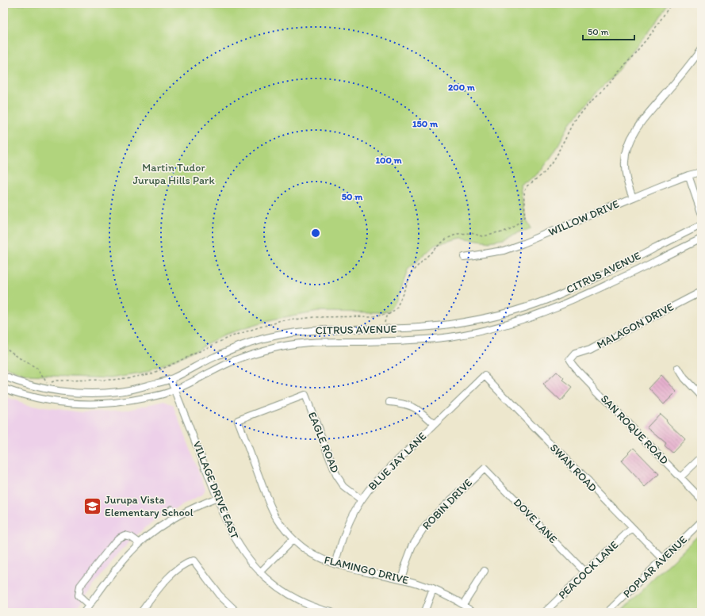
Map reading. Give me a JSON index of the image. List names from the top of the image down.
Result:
{
  "streets": {
    "street": [
      "WILLOW DRIVE",
      "CITRUS AVENUE",
      "MALAGON DRIVE",
      "SAN ROQUE ROAD",
      "EAGLE ROAD",
      "BLUE JAY LANE",
      "SWAN ROAD",
      "VILLAGE DRIVE EAST",
      "ROBIN DRIVE",
      "DOVE LANE",
      "POPLAR AVENUE",
      "FLAMINGO DRIVE",
      "PEACOCK LANE"
    ]
  },
  "crossings": [
    ["CITRUS AVENUE", "VILLAGE DRIVE EAST"],
    ["MALAGON DRIVE", "SAN ROQUE ROAD"],
    ["EAGLE ROAD", "BLUE JAY LANE"],
    ["EAGLE ROAD", "FLAMINGO DRIVE"],
    ["BLUE JAY LANE", "SWAN ROAD"],
    ["BLUE JAY LANE", "FLAMINGO DRIVE"],
    ["SWAN ROAD", "POPLAR AVENUE"],
    ["SWAN ROAD", "PEACOCK LANE"],
    ["ROBIN DRIVE", "DOVE LANE"],
    ["ROBIN DRIVE", "FLAMINGO DRIVE"],
    ["DOVE LANE", "PEACOCK LANE"]
  ],
  "parks": ["Martin Tudor Jurupa Hills Park"],
  "places": {
    "school or university": ["Jurupa Vista Elementary School"]
  },
  "scale_bar": "50 m",
  "rings": [
    "200 m",
    "150 m",
    "100 m",
    "50 m"
  ]
}
